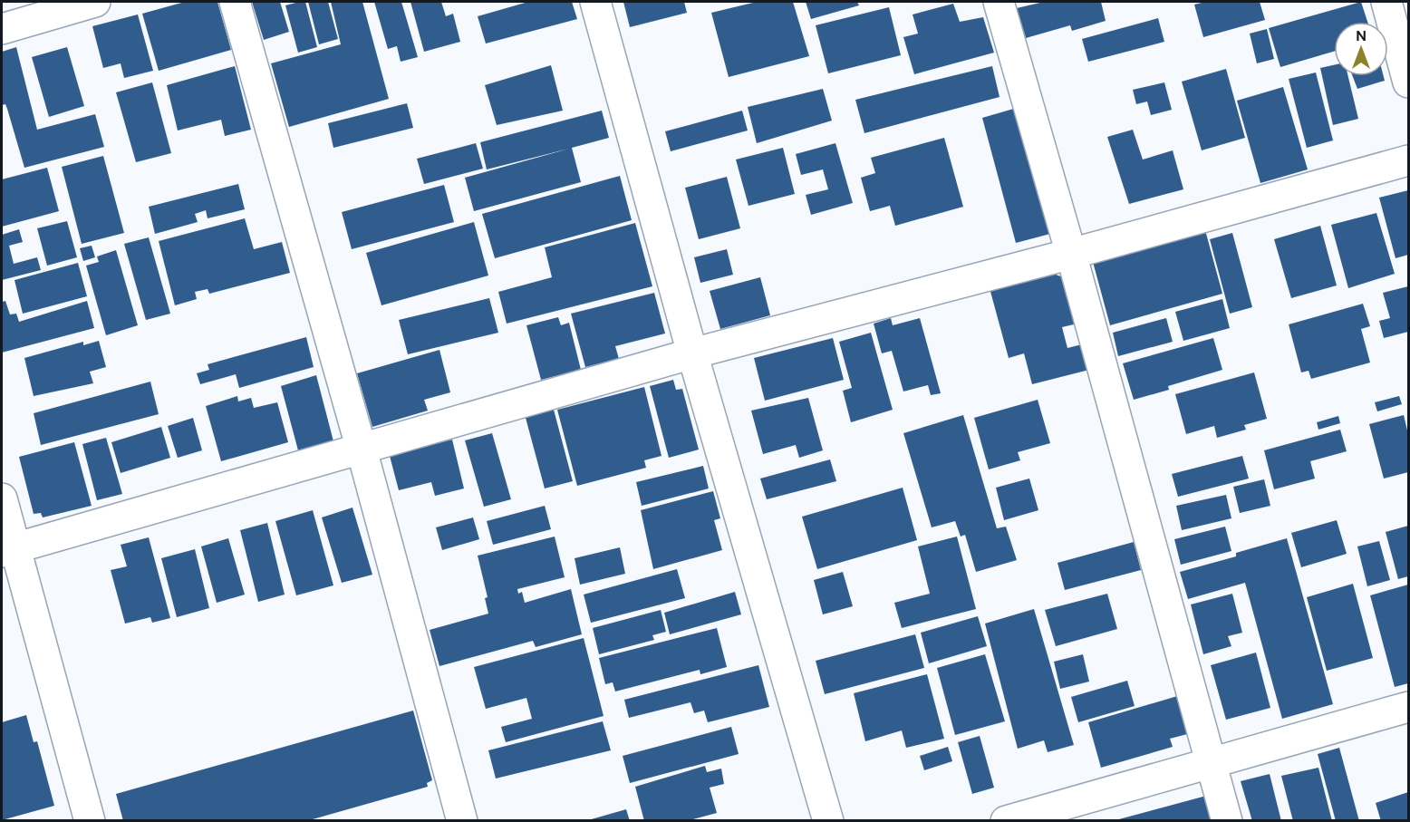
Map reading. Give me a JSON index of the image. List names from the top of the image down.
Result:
{
  "north": "top"
}
